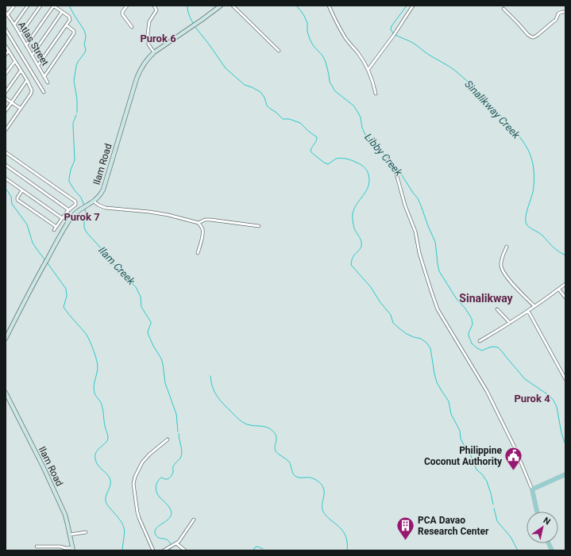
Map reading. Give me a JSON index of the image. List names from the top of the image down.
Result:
{
  "streets": {
    "street": ["Atlas Street", "Ilam Road"]
  },
  "districts": [
    "Purok 6",
    "Purok 7",
    "Sinalikway",
    "Purok 4"
  ],
  "water": ["Sinalikway Creek", "Libby Creek", "Ilam Creek"],
  "places": {
    "public building": ["Philippine Coconut Authority"],
    "building": ["PCA Davao Research Center"]
  },
  "north": "top right"
}
